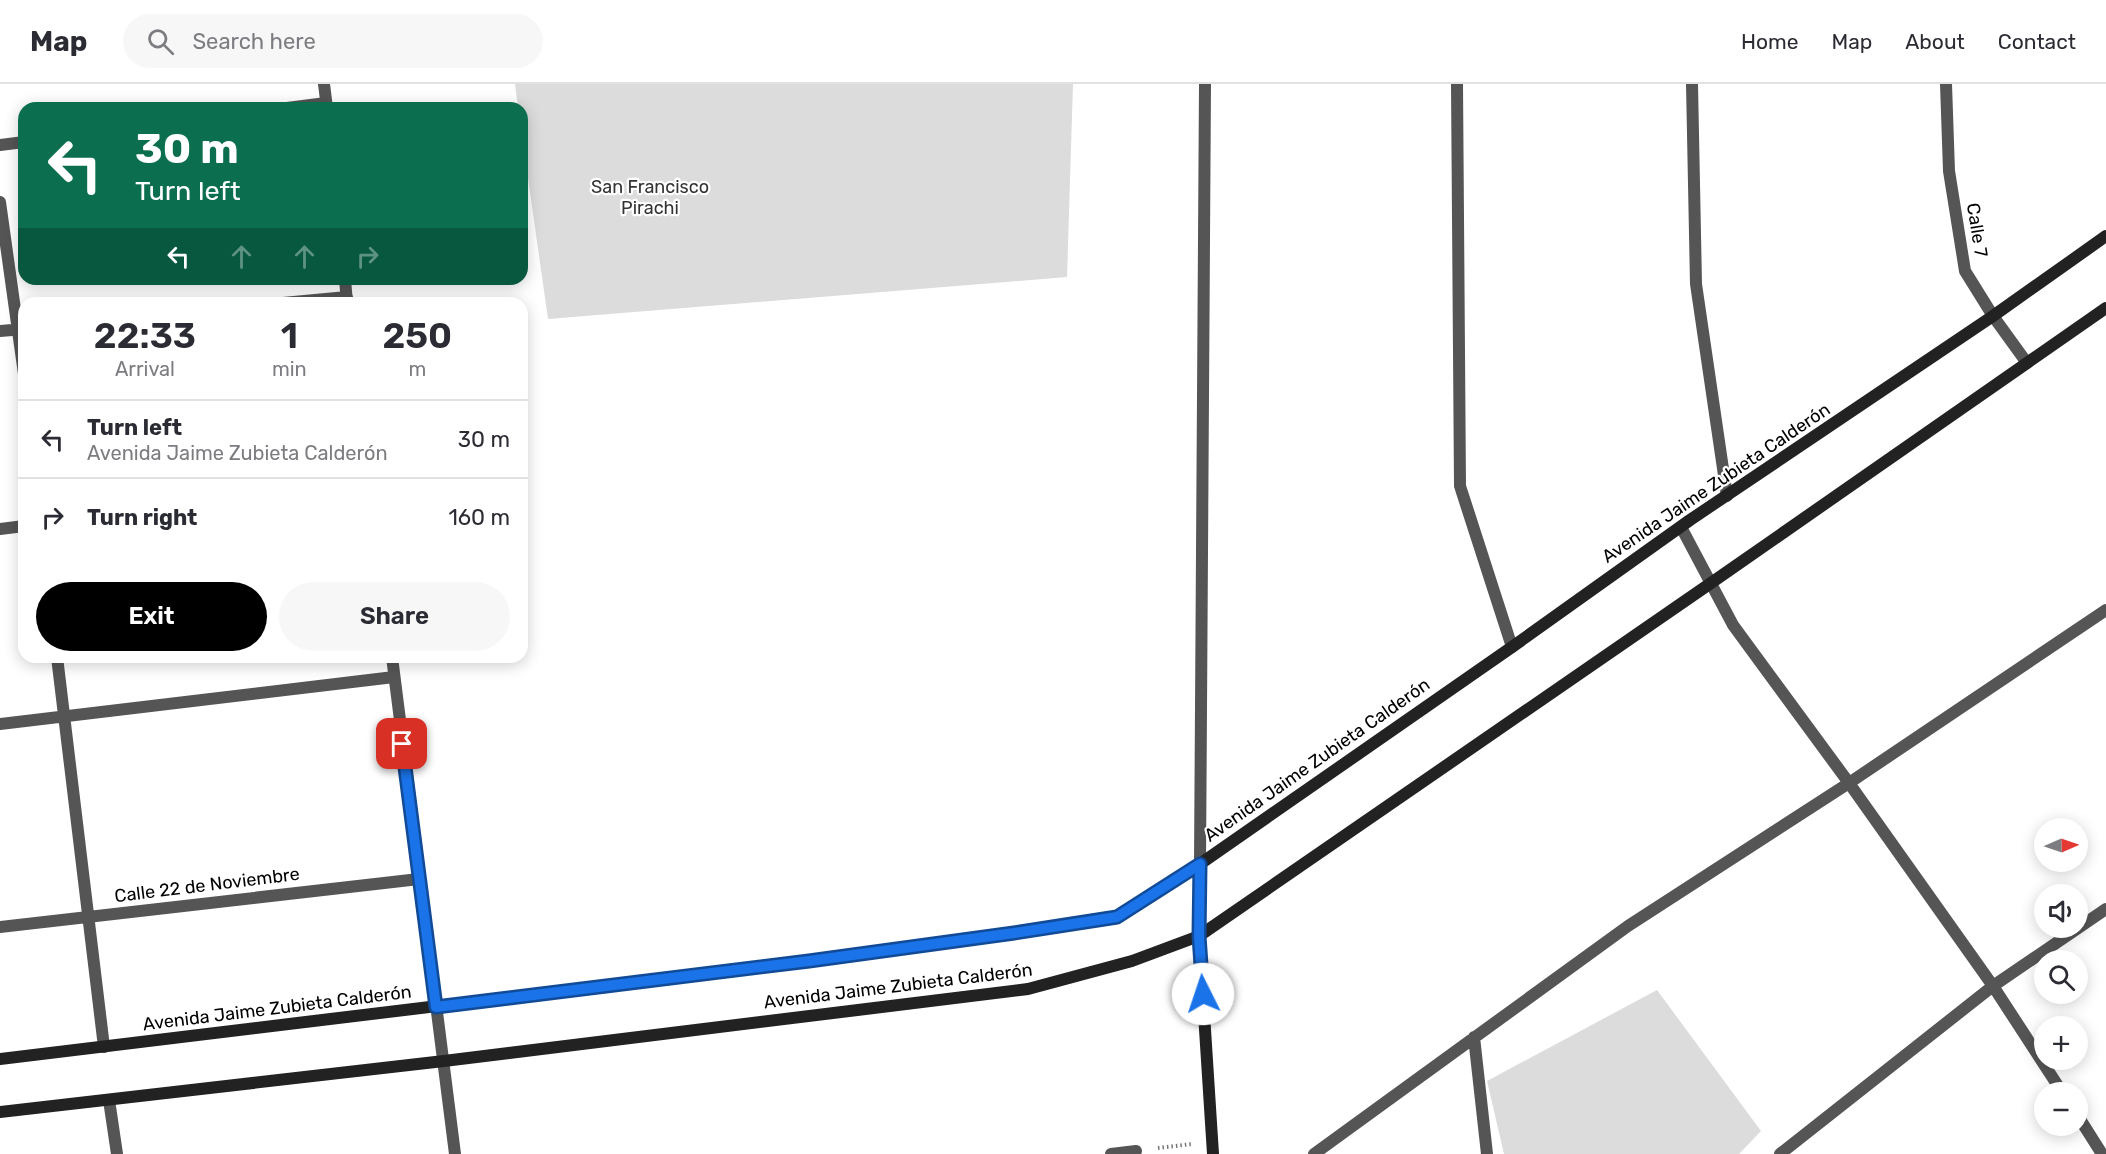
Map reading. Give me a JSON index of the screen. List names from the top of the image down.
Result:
{
  "streets": {
    "street": ["Calle 7", "Avenida Jaime Zubieta Calderón", "Calle 22 de Noviembre"]
  },
  "crossings": [
    ["Calle 7", "Avenida Jaime Zubieta Calderón"]
  ],
  "parks": ["San Francisco Pirachi"],
  "north": "right",
  "page": {
    "header": "Map",
    "search": "Search here",
    "nav": [
      "Home",
      "Map",
      "About",
      "Contact"
    ],
    "turn": ["30 m", "Turn left"],
    "eta": [
      "22:33",
      "Arrival",
      "1",
      "min",
      "250",
      "m"
    ],
    "list": [
      {
        "name": "Turn left",
        "note": "Avenida Jaime Zubieta Calderón",
        "value": "30 m"
      },
      {
        "name": "Turn right",
        "value": "160 m"
      }
    ],
    "buttons": ["Exit", "Share"],
    "map_buttons": ["+", "−"]
  }
}
